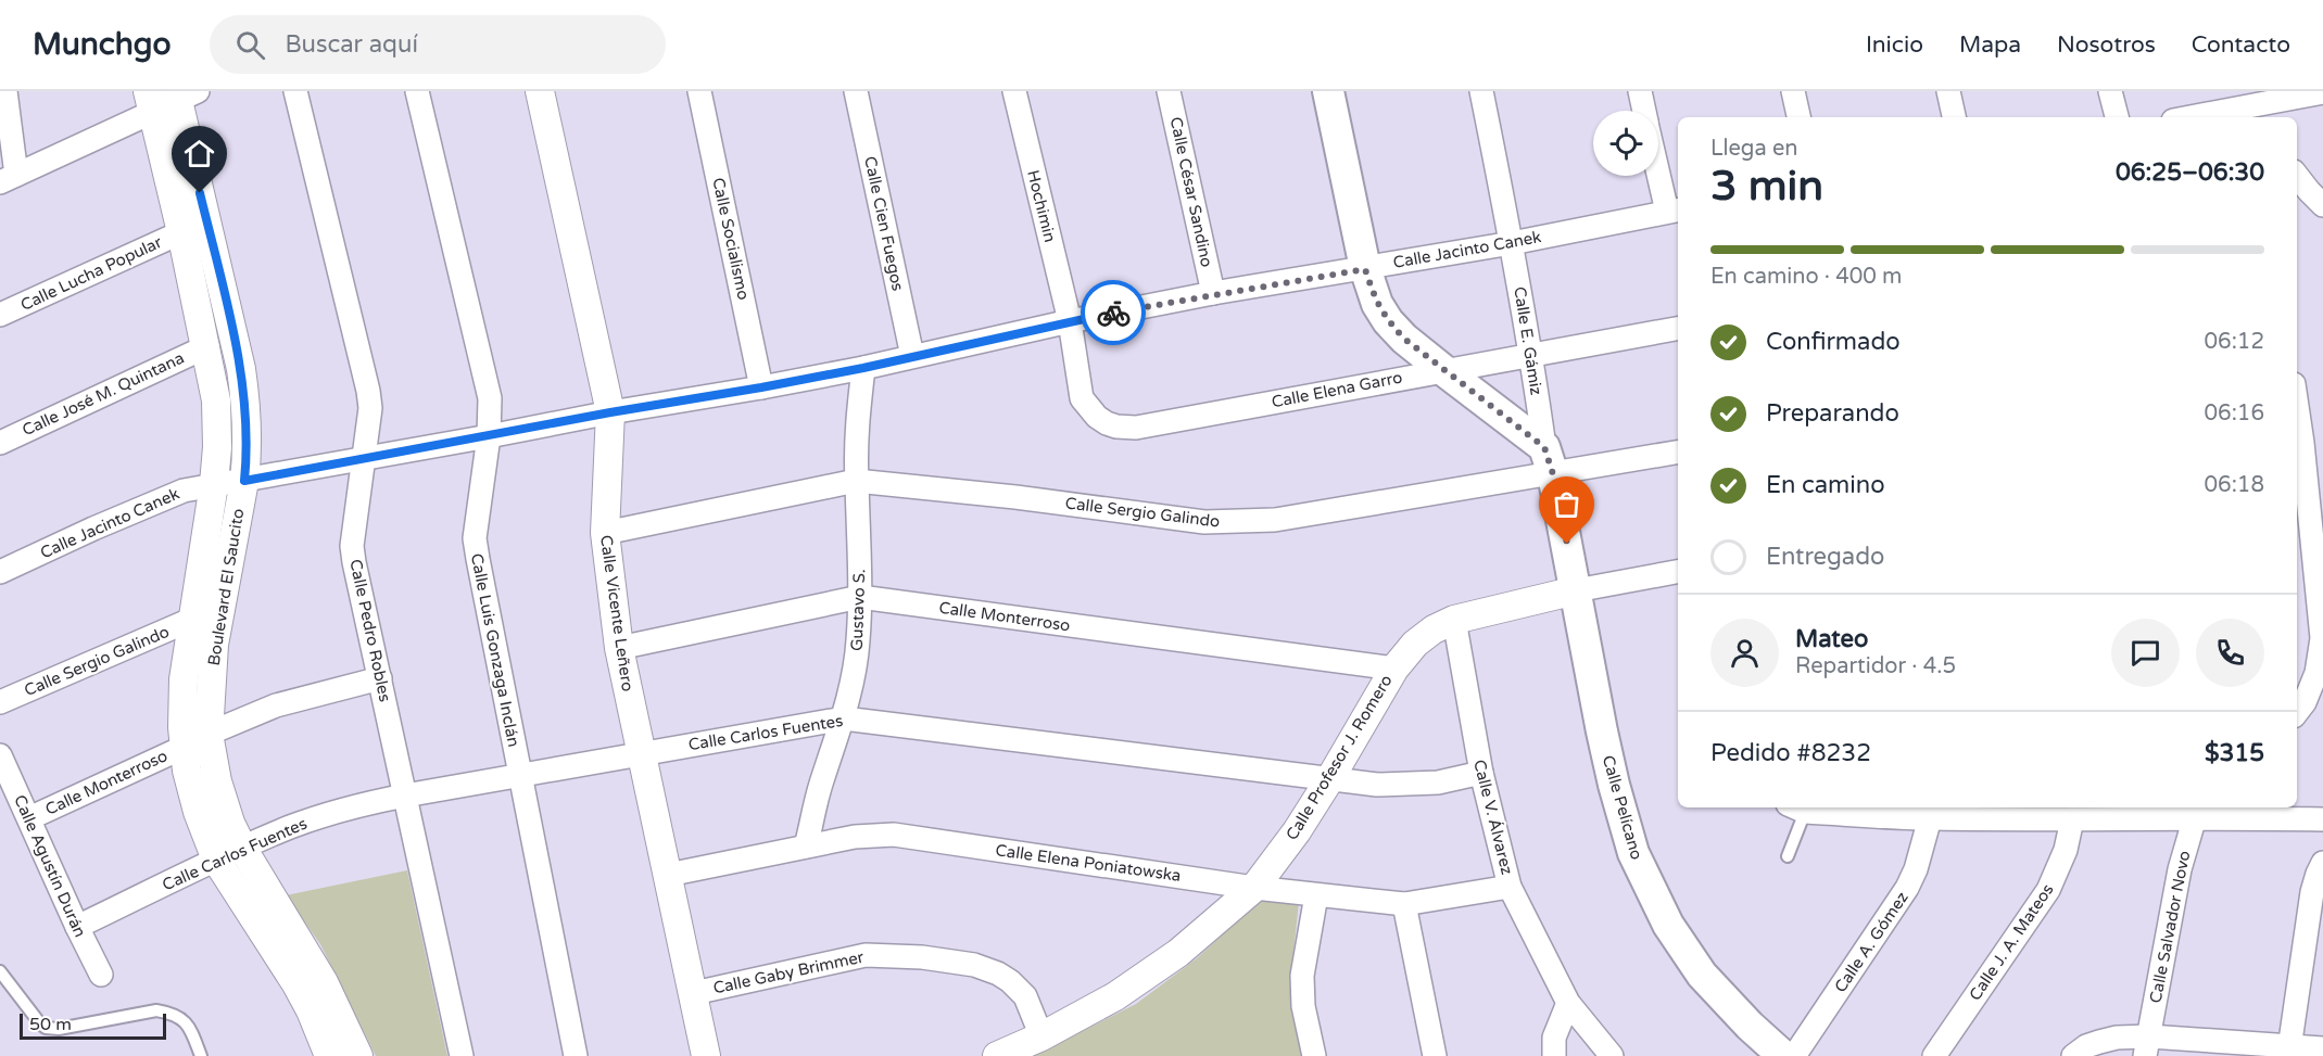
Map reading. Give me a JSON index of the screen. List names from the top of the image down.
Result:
{
  "streets": {
    "main road": ["Calle E. Gámiz", "Calle Pelícano"],
    "street": [
      "Calle César Sandino",
      "Hochimin",
      "Calle Cien Fuegos",
      "Calle Socialismo",
      "Calle Jacinto Canek",
      "Calle Lucha Popular",
      "Calle Elena Garro",
      "Calle José M. Quintana",
      "Calle Sergio Galindo",
      "Boulevard El Saucito",
      "Gustavo S.",
      "Calle Vicente Leñero",
      "Calle Monterroso",
      "Calle Pedro Robles",
      "Calle Luis Gonzaga Inclán",
      "Calle Carlos Fuentes",
      "Calle Profesor J. Romero",
      "Calle V. Álvarez",
      "Calle Elena Poniatowska",
      "Calle Agustín Durán",
      "Calle Salvador Novo",
      "Calle A. Gómez",
      "Calle J. A. Mateos",
      "Calle Gaby Brimmer"
    ]
  },
  "crossings": [
    ["Calle César Sandino", "Calle Jacinto Canek"],
    ["Hochimin", "Calle Jacinto Canek"],
    ["Hochimin", "Calle Elena Garro"],
    ["Calle Cien Fuegos", "Calle Jacinto Canek"],
    ["Calle Socialismo", "Calle Jacinto Canek"],
    ["Calle Jacinto Canek", "Calle E. Gámiz"],
    ["Calle Jacinto Canek", "Calle Elena Garro"],
    ["Calle Jacinto Canek", "Boulevard El Saucito"],
    ["Calle Jacinto Canek", "Gustavo S."],
    ["Calle Jacinto Canek", "Calle Vicente Leñero"],
    ["Calle Jacinto Canek", "Calle Pedro Robles"],
    ["Calle Jacinto Canek", "Calle Luis Gonzaga Inclán"],
    ["Calle Lucha Popular", "Boulevard El Saucito"],
    ["Calle E. Gámiz", "Calle Elena Garro"],
    ["Calle E. Gámiz", "Calle Sergio Galindo"],
    ["Calle E. Gámiz", "Calle Profesor J. Romero"],
    ["Calle E. Gámiz", "Calle Pelícano"],
    ["Calle José M. Quintana", "Boulevard El Saucito"],
    ["Calle Sergio Galindo", "Boulevard El Saucito"],
    ["Calle Sergio Galindo", "Gustavo S."],
    ["Calle Sergio Galindo", "Calle Vicente Leñero"],
    ["Boulevard El Saucito", "Calle Monterroso"],
    ["Boulevard El Saucito", "Calle Carlos Fuentes"],
    ["Gustavo S.", "Calle Monterroso"],
    ["Gustavo S.", "Calle Carlos Fuentes"],
    ["Gustavo S.", "Calle Elena Poniatowska"],
    ["Calle Vicente Leñero", "Calle Monterroso"],
    ["Calle Vicente Leñero", "Calle Carlos Fuentes"],
    ["Calle Vicente Leñero", "Calle Elena Poniatowska"],
    ["Calle Vicente Leñero", "Calle Gaby Brimmer"],
    ["Calle Monterroso", "Calle Pedro Robles"],
    ["Calle Monterroso", "Calle Profesor J. Romero"],
    ["Calle Monterroso", "Calle Agustín Durán"],
    ["Calle Pedro Robles", "Calle Carlos Fuentes"],
    ["Calle Luis Gonzaga Inclán", "Calle Carlos Fuentes"],
    ["Calle Carlos Fuentes", "Calle Profesor J. Romero"],
    ["Calle Carlos Fuentes", "Calle V. Álvarez"],
    ["Calle Carlos Fuentes", "Calle Agustín Durán"],
    ["Calle Profesor J. Romero", "Calle Pelícano"],
    ["Calle Profesor J. Romero", "Calle V. Álvarez"],
    ["Calle Profesor J. Romero", "Calle Elena Poniatowska"],
    ["Calle Profesor J. Romero", "Calle Gaby Brimmer"],
    ["Calle V. Álvarez", "Calle Elena Poniatowska"]
  ],
  "scale_bar": "50 m",
  "page": {
    "header": "Munchgo",
    "search": "Buscar aquí",
    "nav": [
      "Inicio",
      "Mapa",
      "Nosotros",
      "Contacto"
    ],
    "heading": ["3 min", "Llega en", "06:25–06:30"],
    "panel": [
      "Mateo",
      "Repartidor · 4.5",
      "Pedido #8232",
      "$315"
    ],
    "bar": "En camino · 400 m",
    "list": [
      ["Confirmado", "06:12"],
      ["Preparando", "06:16"],
      ["En camino", "06:18"],
      "Entregado"
    ],
    "scale": "50 m"
  }
}
